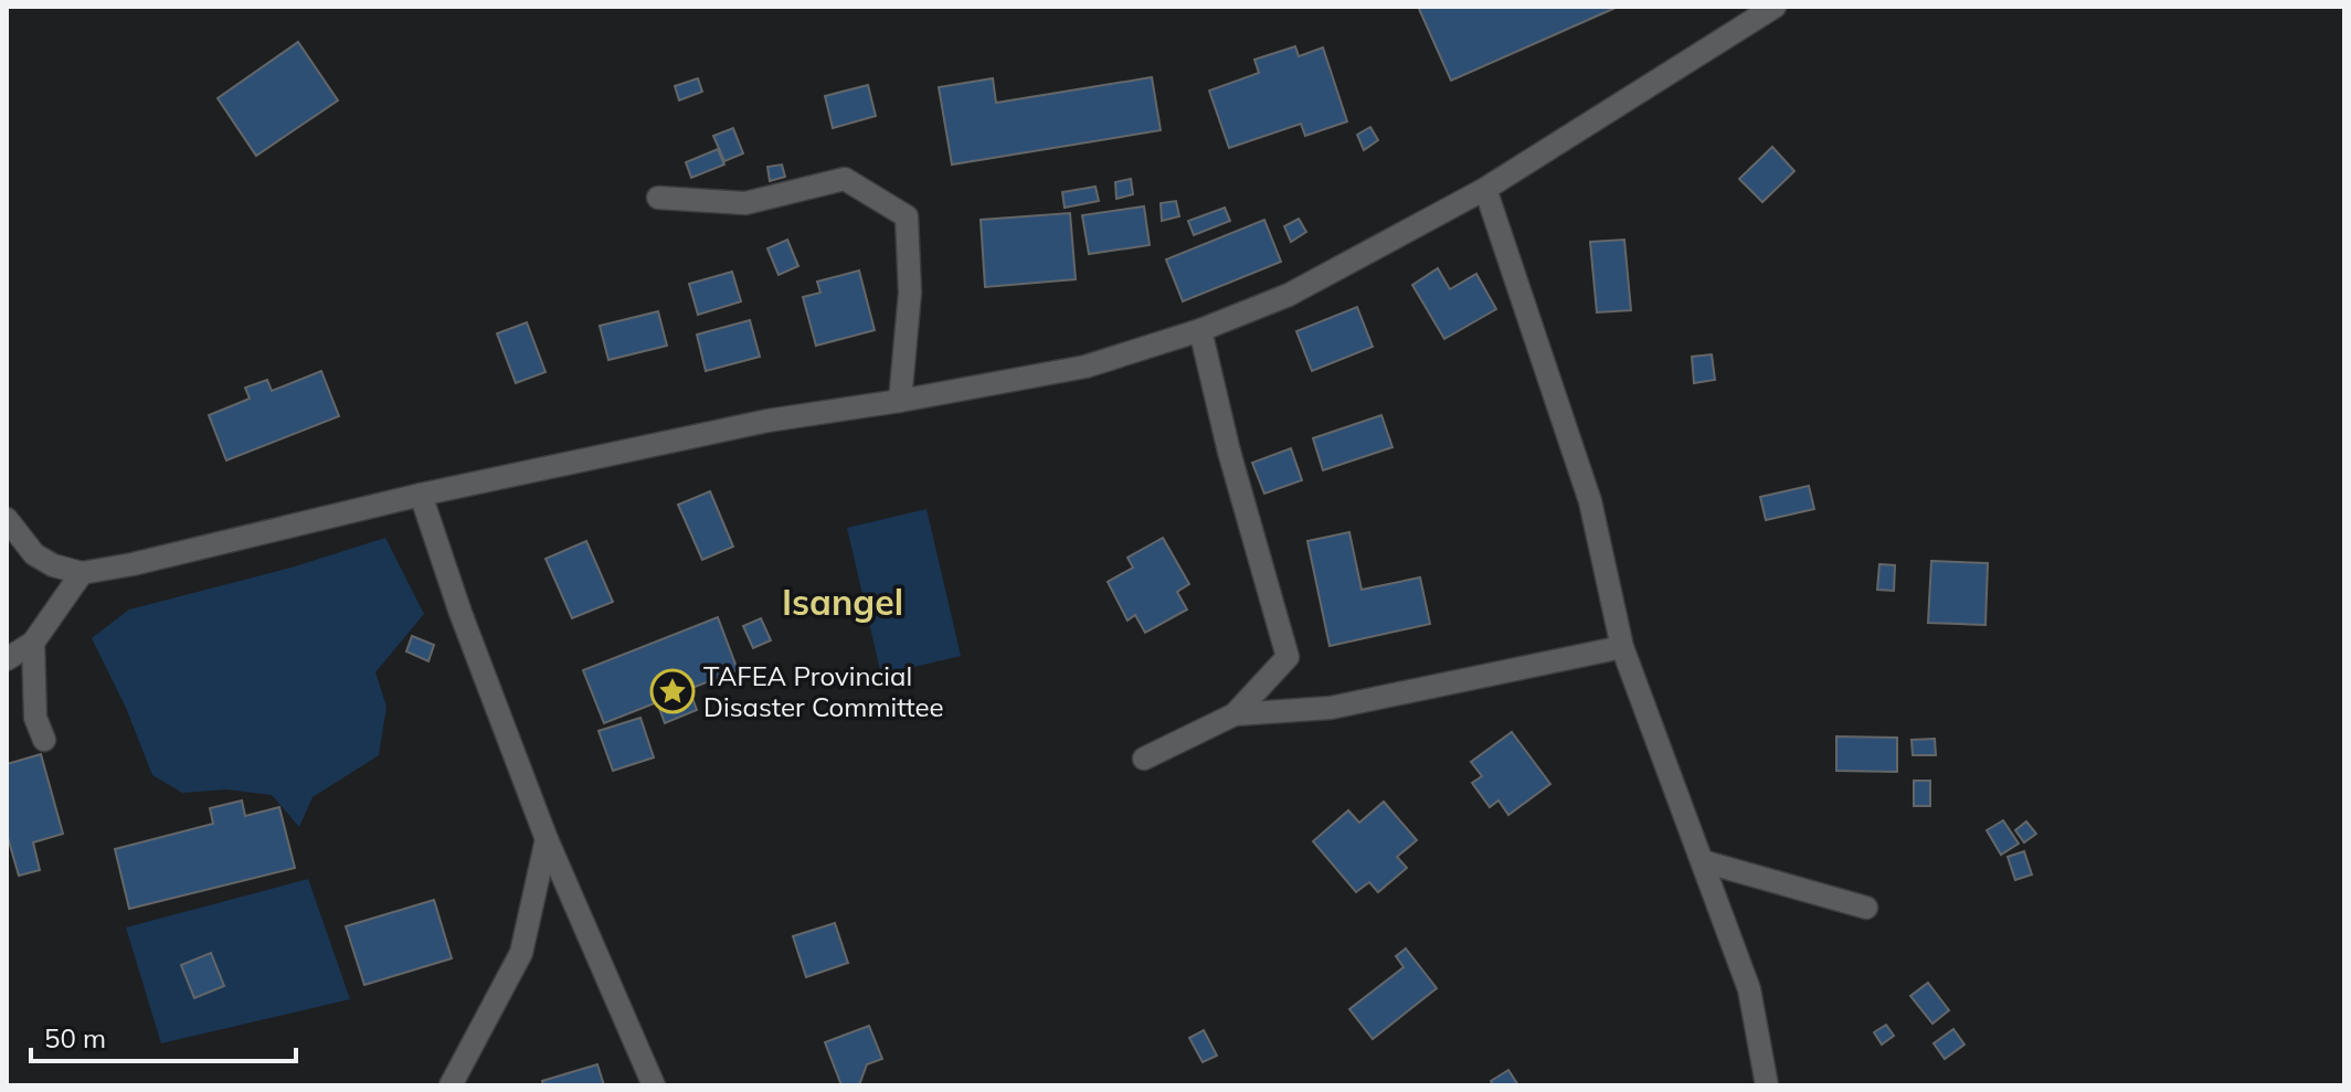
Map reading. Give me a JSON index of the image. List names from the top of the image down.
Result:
{
  "districts": ["Isangel"],
  "places": {
    "place": ["TAFEA Provincial Disaster Committee"]
  },
  "scale_bar": "50 m"
}
